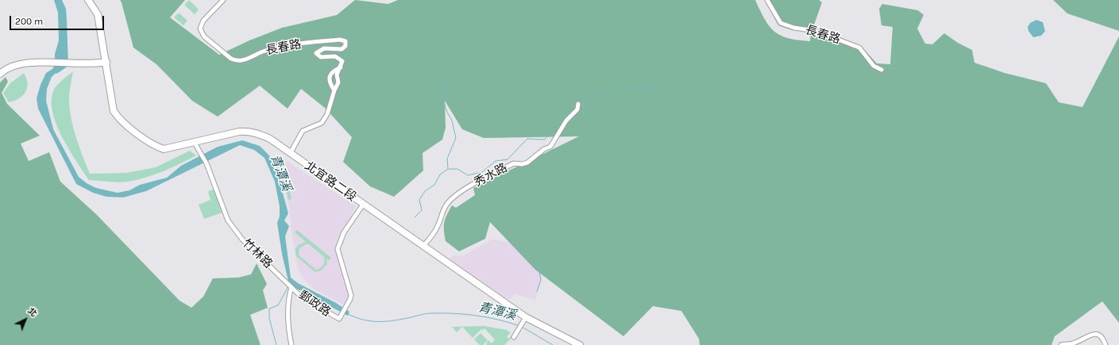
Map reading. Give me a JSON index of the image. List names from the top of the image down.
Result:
{
  "streets": {
    "main road": ["北宜路二段"],
    "street": [
      "長春路",
      "秀水路",
      "竹林路",
      "郵政路"
    ]
  },
  "crossings": [
    ["秀水路", "北宜路二段"],
    ["北宜路二段", "竹林路"],
    ["北宜路二段", "郵政路"],
    ["竹林路", "郵政路"]
  ],
  "water": ["青潭溪"],
  "scale_bar": "200 m",
  "north": "top right"
}
